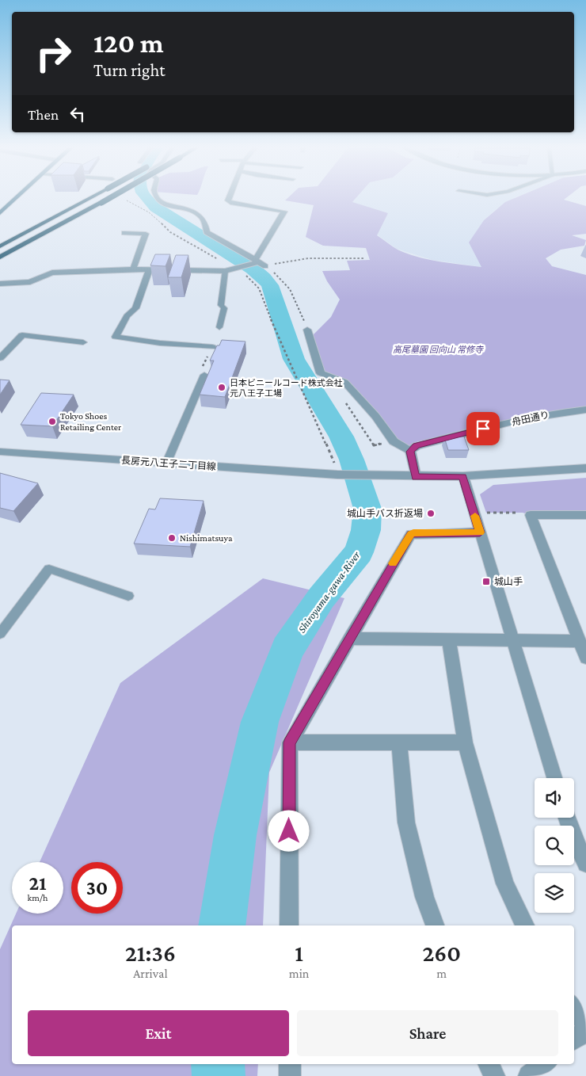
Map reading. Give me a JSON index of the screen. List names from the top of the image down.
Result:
{
  "streets": {
    "street": ["舟田通り", "長房元八王子二丁目線"]
  },
  "water": ["Shiroyama-gawa-River"],
  "parks": ["高尾墓園 回向山 常修寺"],
  "places": {
    "other": [
      "日本ビニールコード株式会社 元八王子工場",
      "Tokyo Shoes Retailing Center",
      "城山手バス折返場",
      "Nishimatsuya"
    ],
    "transit": ["城山手"]
  },
  "page": {
    "turn": ["120 m", "Turn right"],
    "then": "Then",
    "speed": "21 km/h",
    "limit": "30",
    "eta": [
      "21:36",
      "Arrival",
      "1",
      "min",
      "260",
      "m"
    ],
    "buttons": ["Exit", "Share"]
  }
}
